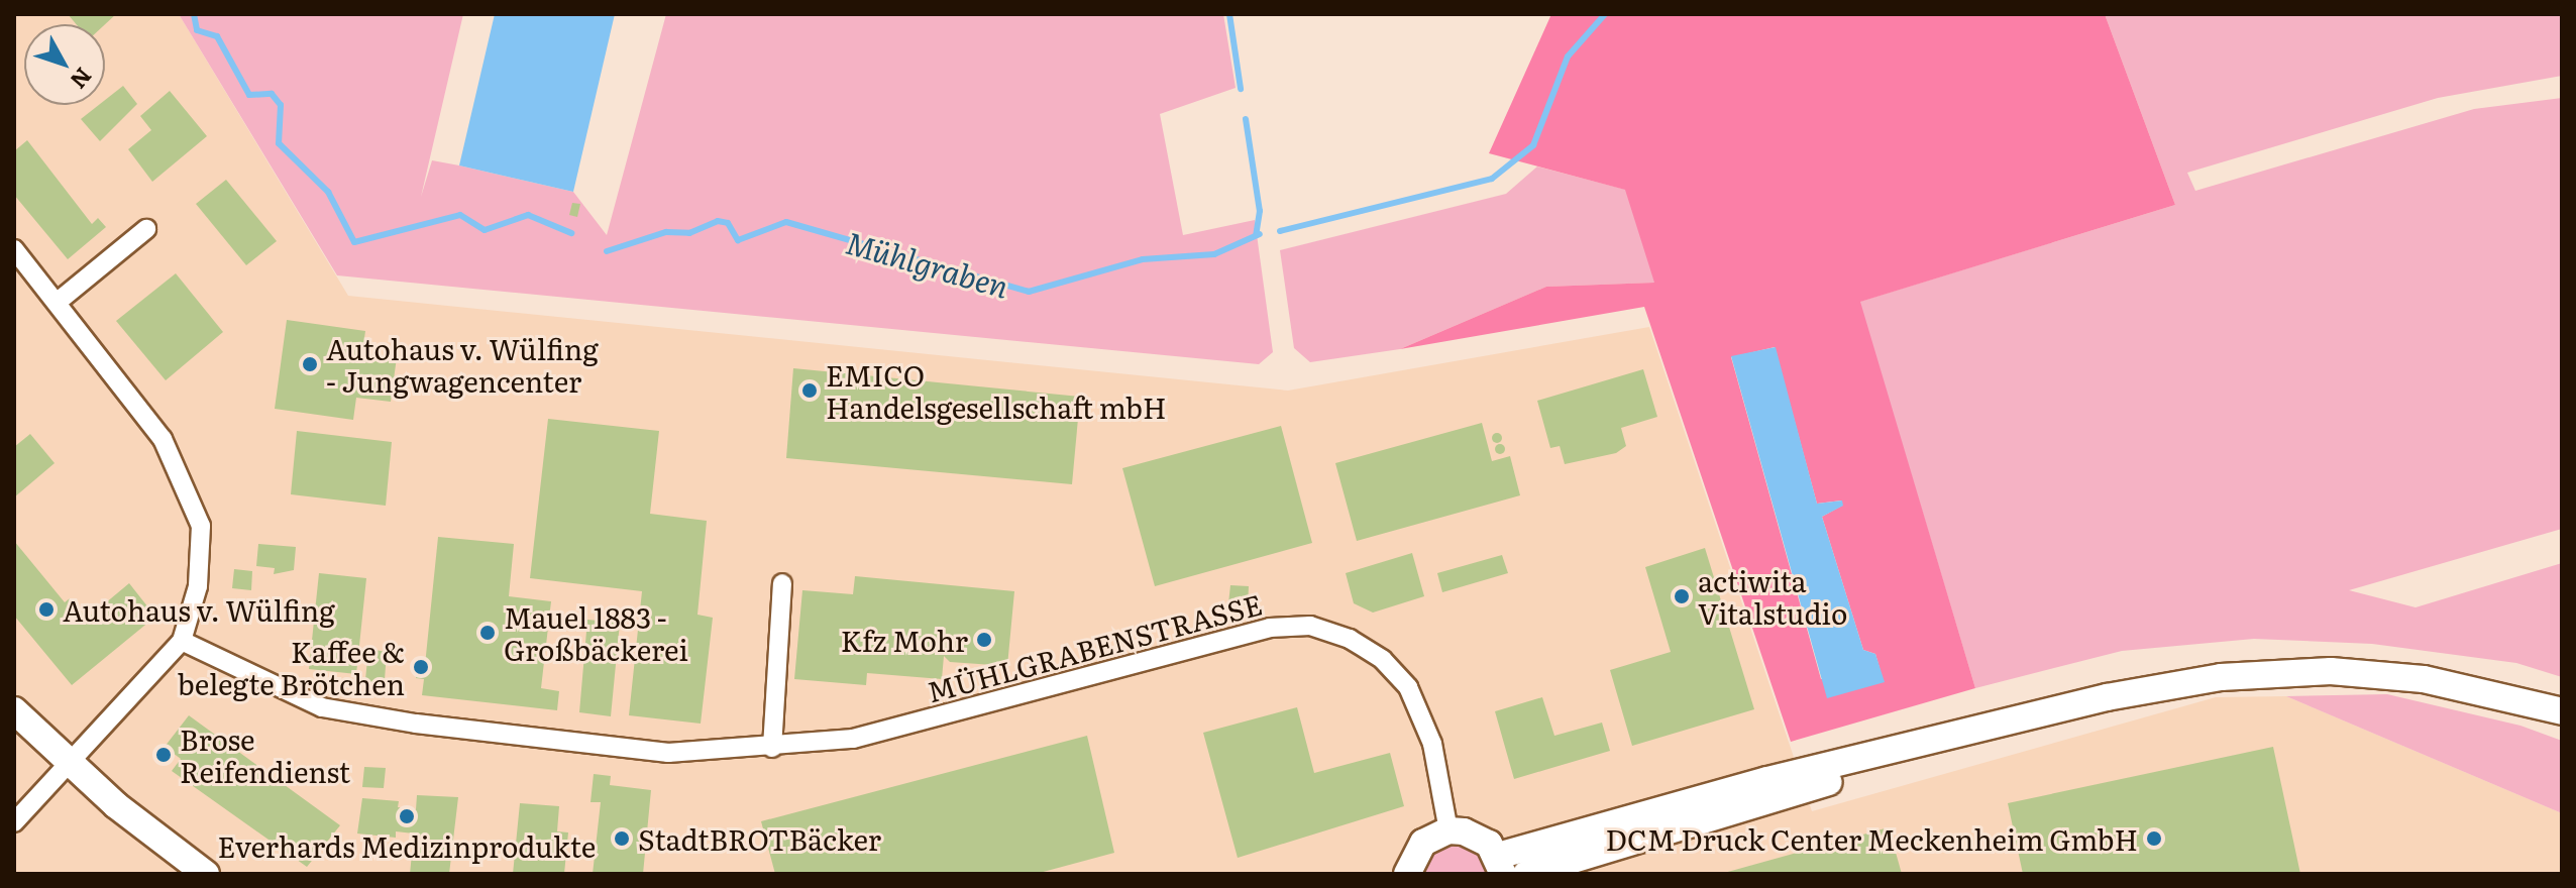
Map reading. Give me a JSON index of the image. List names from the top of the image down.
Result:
{
  "streets": {
    "street": ["MÜHLGRABENSTRASSE"]
  },
  "water": ["Mühlgraben"],
  "places": [
    "Autohaus v. Wülfing - Jungwagencenter",
    "EMICO Handelsgesellschaft mbH",
    "actiwita Vitalstudio",
    "Autohaus v. Wülfing",
    "Mauel 1883 - Großbäckerei",
    "Kfz Mohr",
    "Kaffee & belegte Brötchen",
    "Brose Reifendienst",
    "Everhards Medizinprodukte",
    "StadtBROTBäcker",
    "DCM Druck Center Meckenheim GmbH"
  ],
  "north": "bottom right"
}
